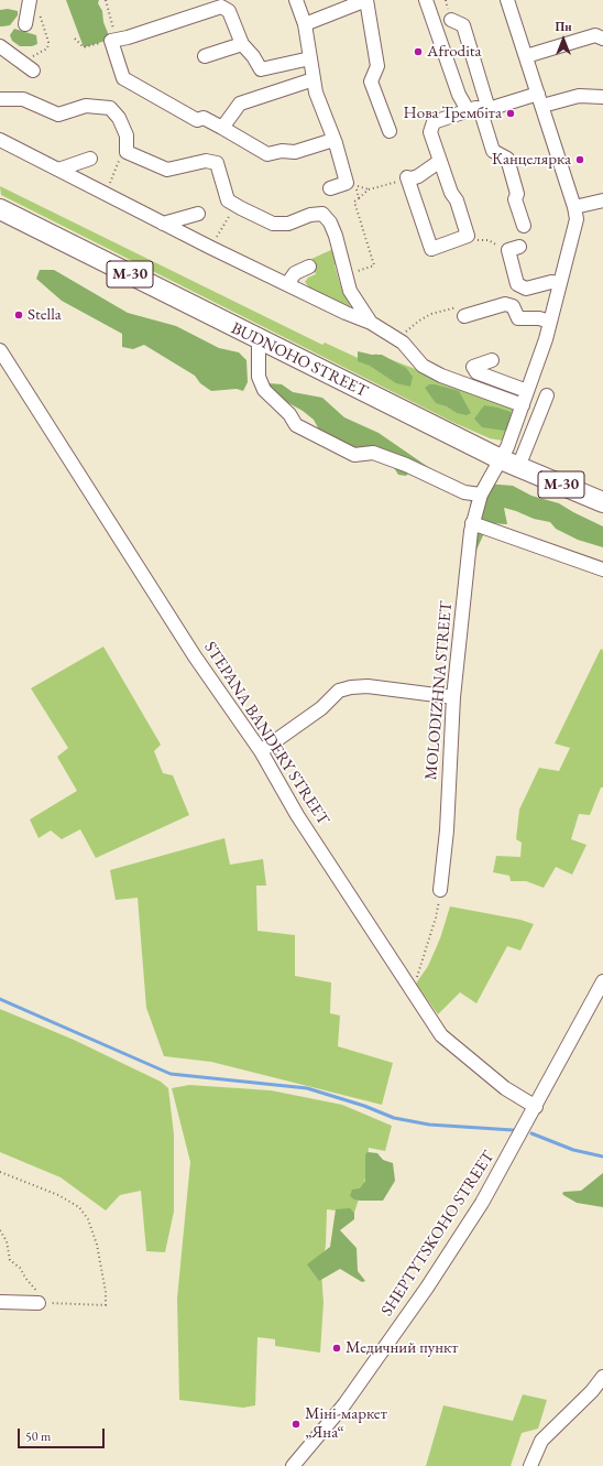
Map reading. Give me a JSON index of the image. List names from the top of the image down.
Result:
{
  "streets": {
    "highway": ["М-30", "BUDNOHO STREET"],
    "street": ["MOLODIZHNA STREET", "STEPANA BANDERY STREET", "SHEPTYTSKOHO STREET"]
  },
  "crossings": [
    ["BUDNOHO STREET", "MOLODIZHNA STREET"],
    ["STEPANA BANDERY STREET", "SHEPTYTSKOHO STREET"]
  ],
  "places": [
    "Afrodita",
    "Нова Трембіта",
    "Канцелярка",
    "Stella",
    "Медичний пункт",
    "Міні-маркет „Яна“"
  ],
  "scale_bar": "50 m",
  "north": "top"
}
